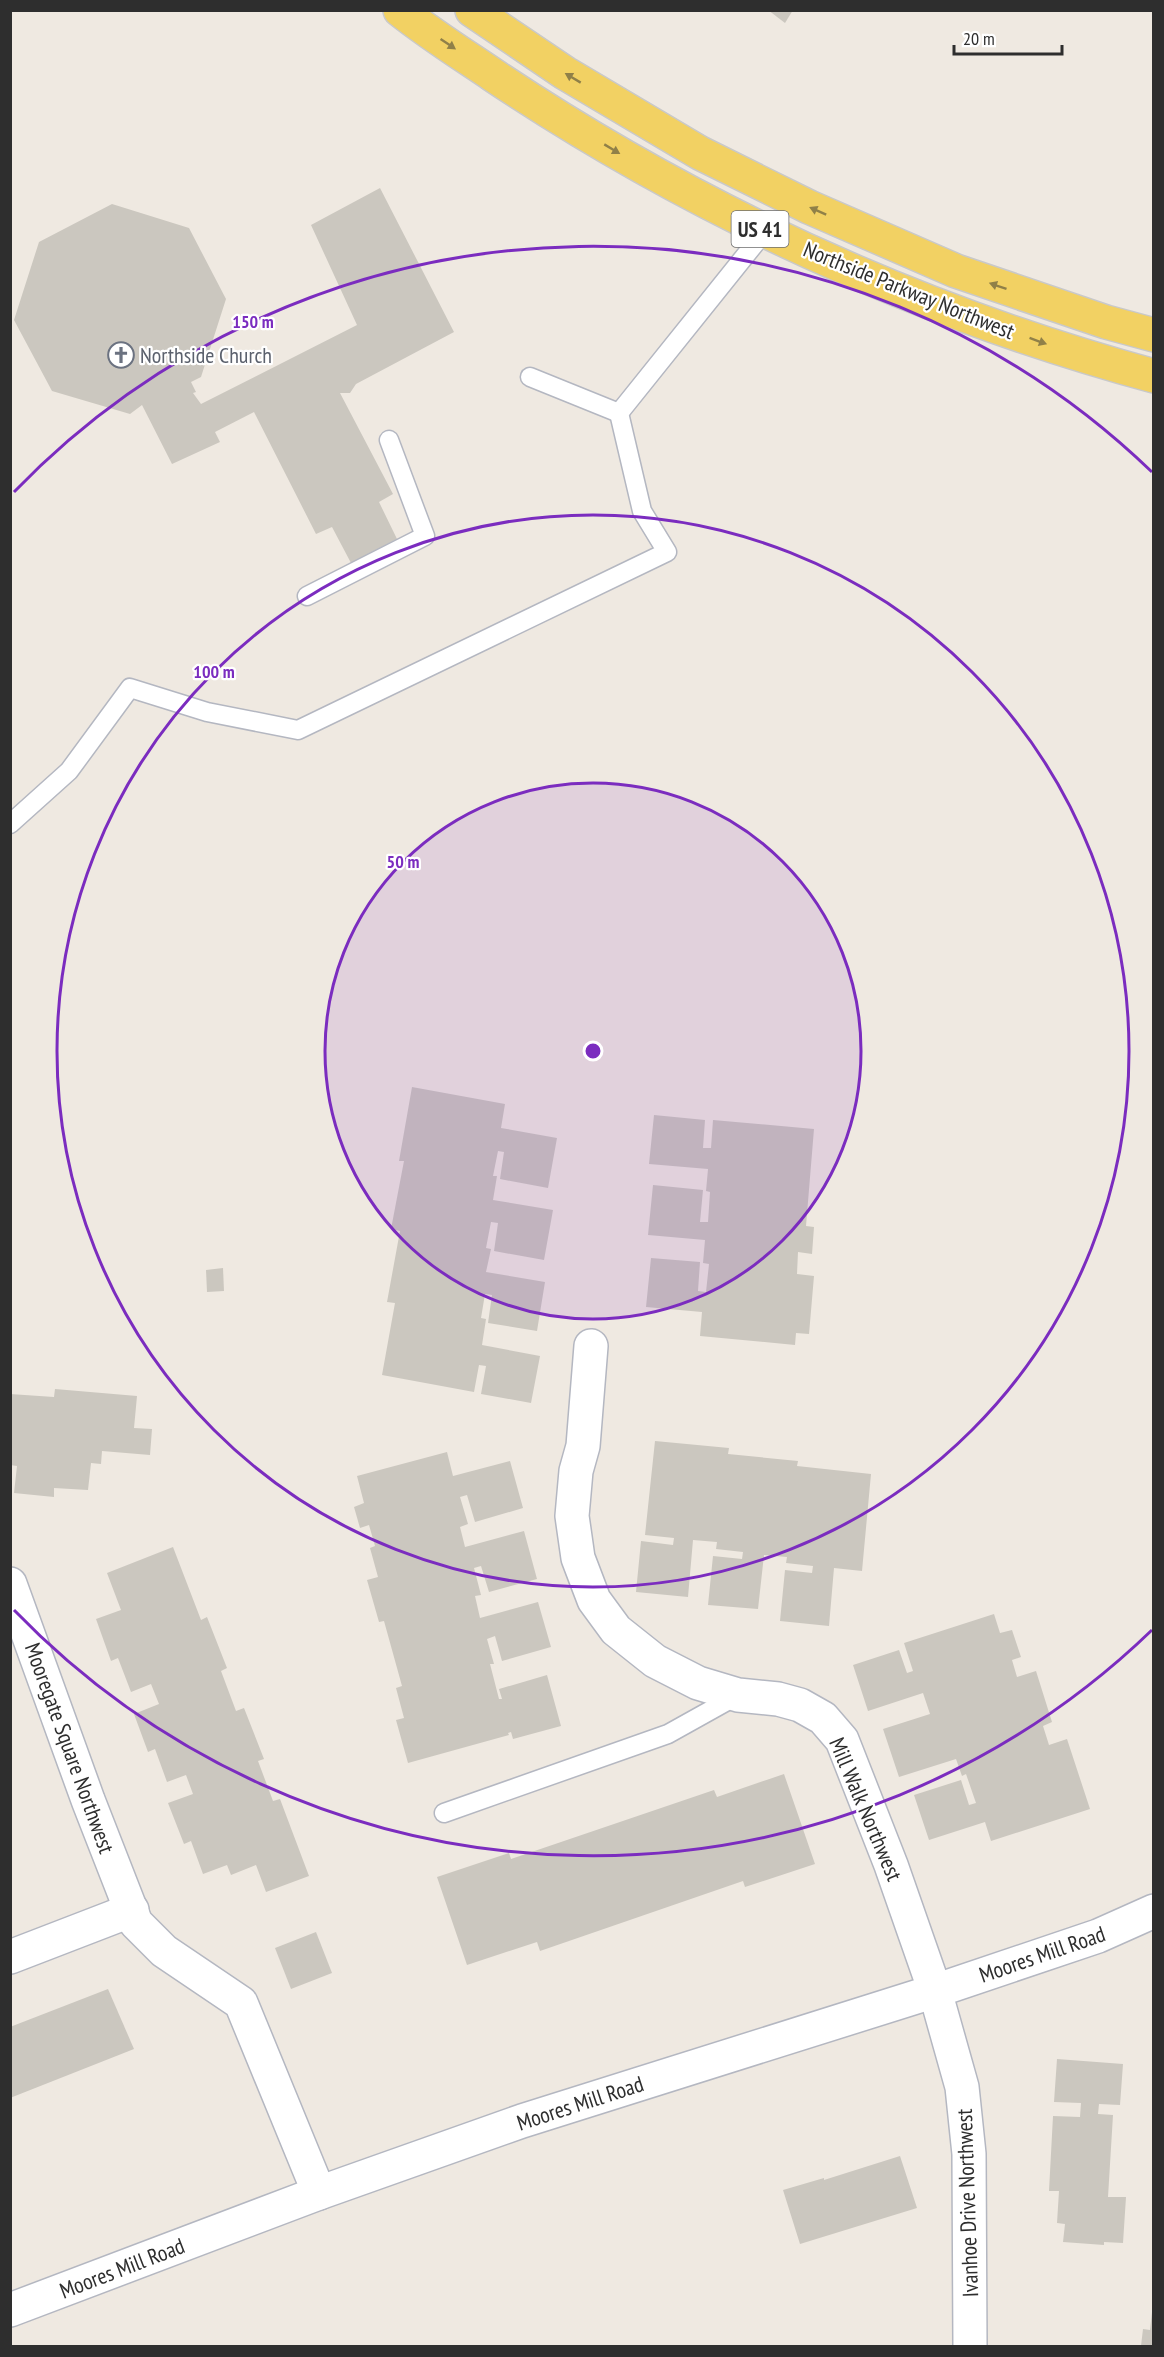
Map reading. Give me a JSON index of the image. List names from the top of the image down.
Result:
{
  "streets": {
    "main road": ["US 41", "Northside Parkway Northwest"],
    "street": [
      "Mooregate Square Northwest",
      "Mill Walk Northwest",
      "Moores Mill Road",
      "Ivanhoe Drive Northwest"
    ]
  },
  "crossings": [
    ["Mooregate Square Northwest", "Moores Mill Road"],
    ["Mill Walk Northwest", "Moores Mill Road"],
    ["Mill Walk Northwest", "Ivanhoe Drive Northwest"],
    ["Moores Mill Road", "Ivanhoe Drive Northwest"]
  ],
  "places": {
    "church": ["Northside Church"]
  },
  "scale_bar": "20 m",
  "rings": ["150 m", "100 m", "50 m"]
}
